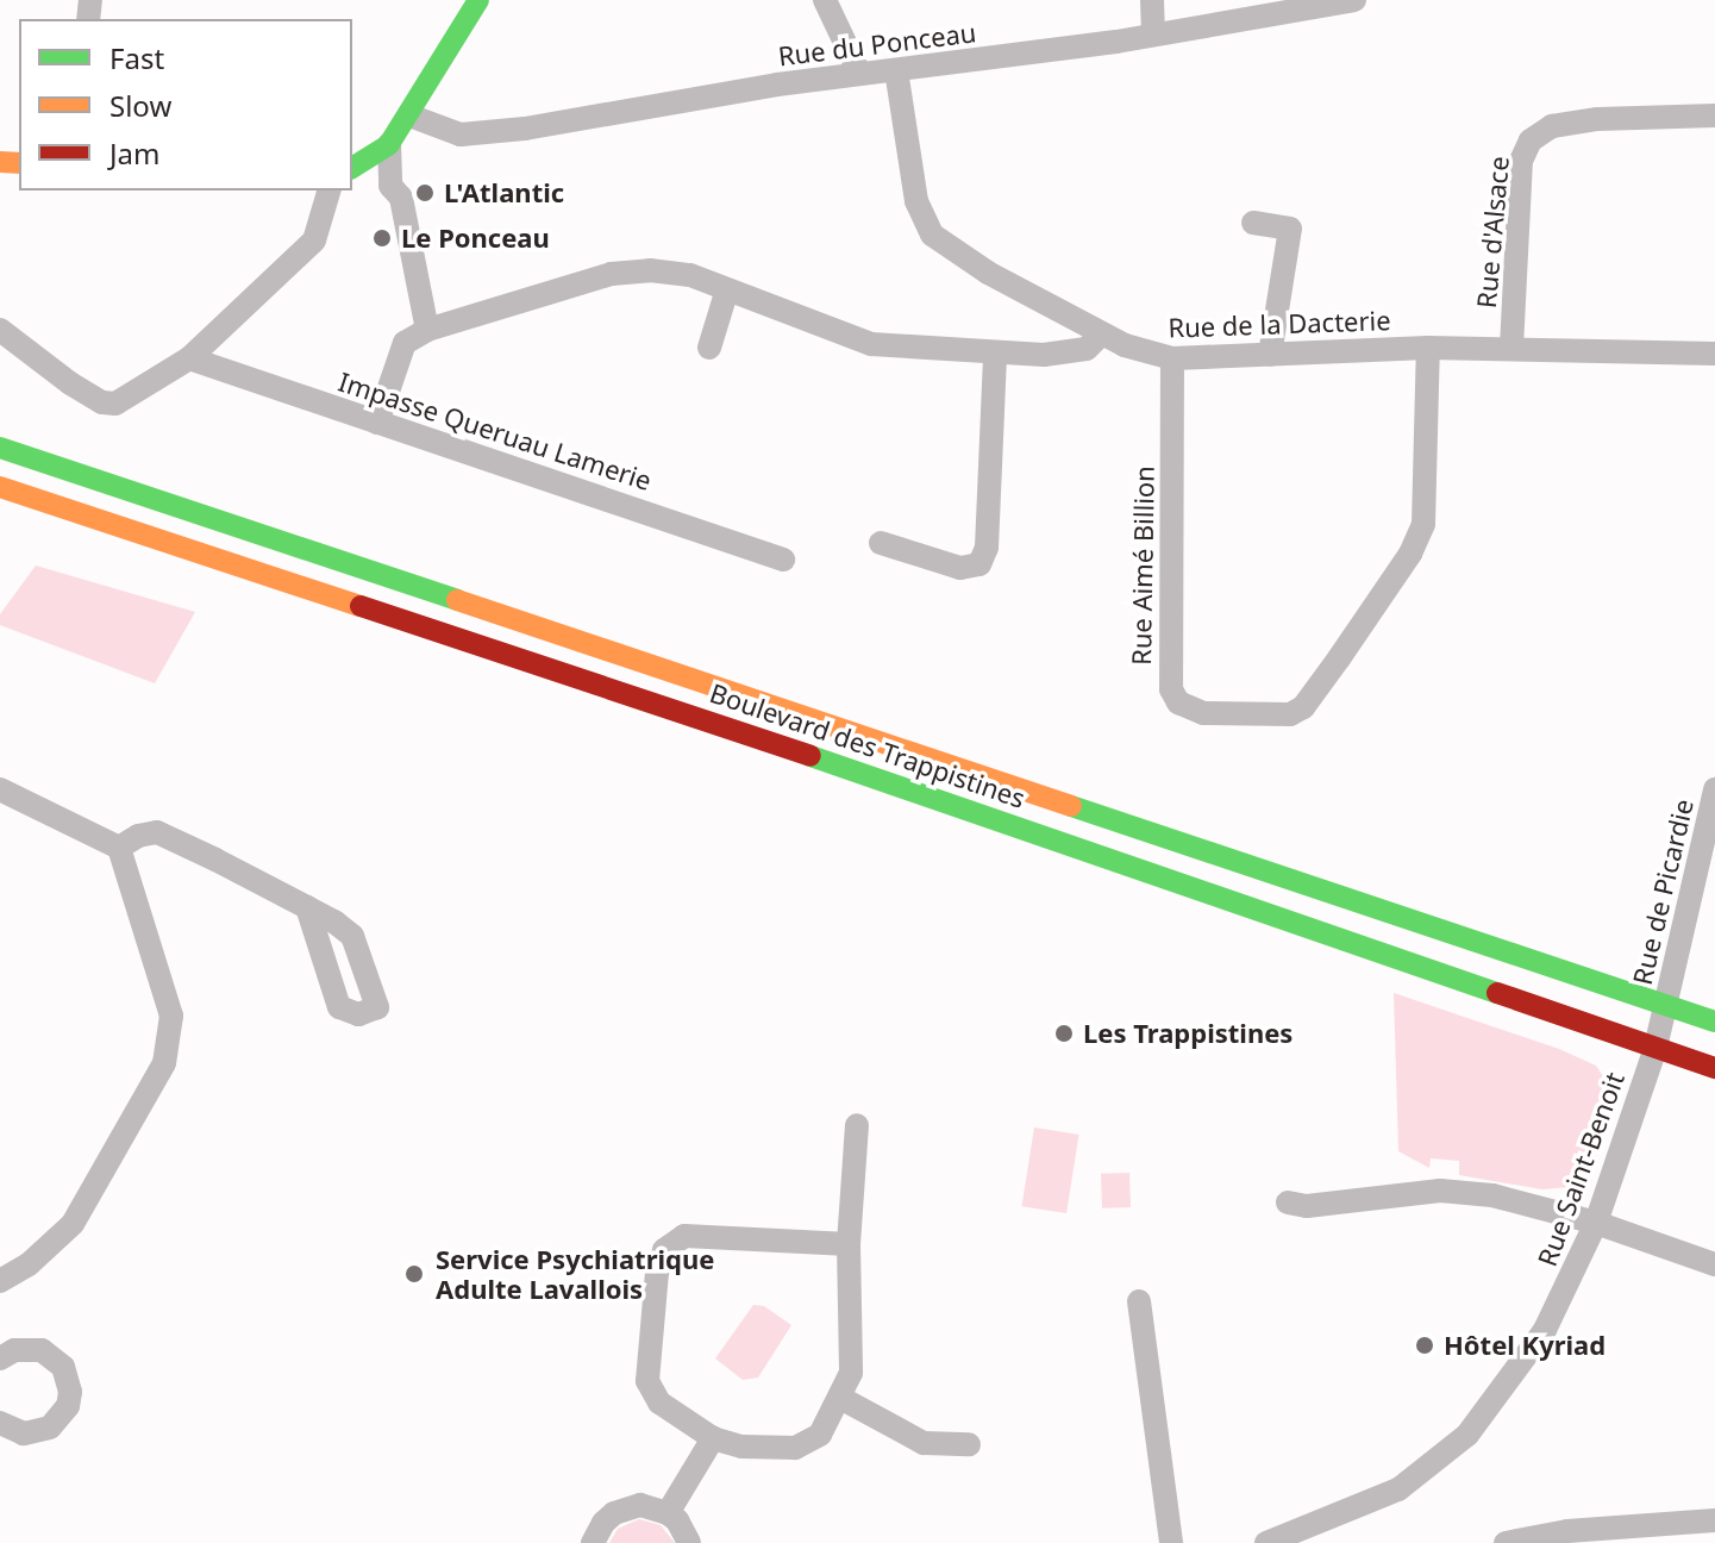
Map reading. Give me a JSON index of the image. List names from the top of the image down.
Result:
{
  "streets": {
    "main road": ["Boulevard des Trappistines"],
    "street": [
      "Rue du Ponceau",
      "Rue d'Alsace",
      "Rue de la Dacterie",
      "Impasse Queruau Lamerie",
      "Rue Aimé Billion",
      "Rue de Picardie",
      "Rue Saint-Benoit"
    ]
  },
  "crossings": [
    ["Rue du Ponceau", "Rue de la Dacterie"],
    ["Rue d'Alsace", "Rue de la Dacterie"],
    ["Rue de la Dacterie", "Rue Aimé Billion"],
    ["Boulevard des Trappistines", "Rue de Picardie"],
    ["Boulevard des Trappistines", "Rue Saint-Benoit"],
    ["Rue de Picardie", "Rue Saint-Benoit"]
  ],
  "places": [
    "L'Atlantic",
    "Le Ponceau",
    "Les Trappistines",
    "Service Psychiatrique Adulte Lavallois",
    "Hôtel Kyriad"
  ],
  "legend": ["Fast", "Slow", "Jam"]
}
